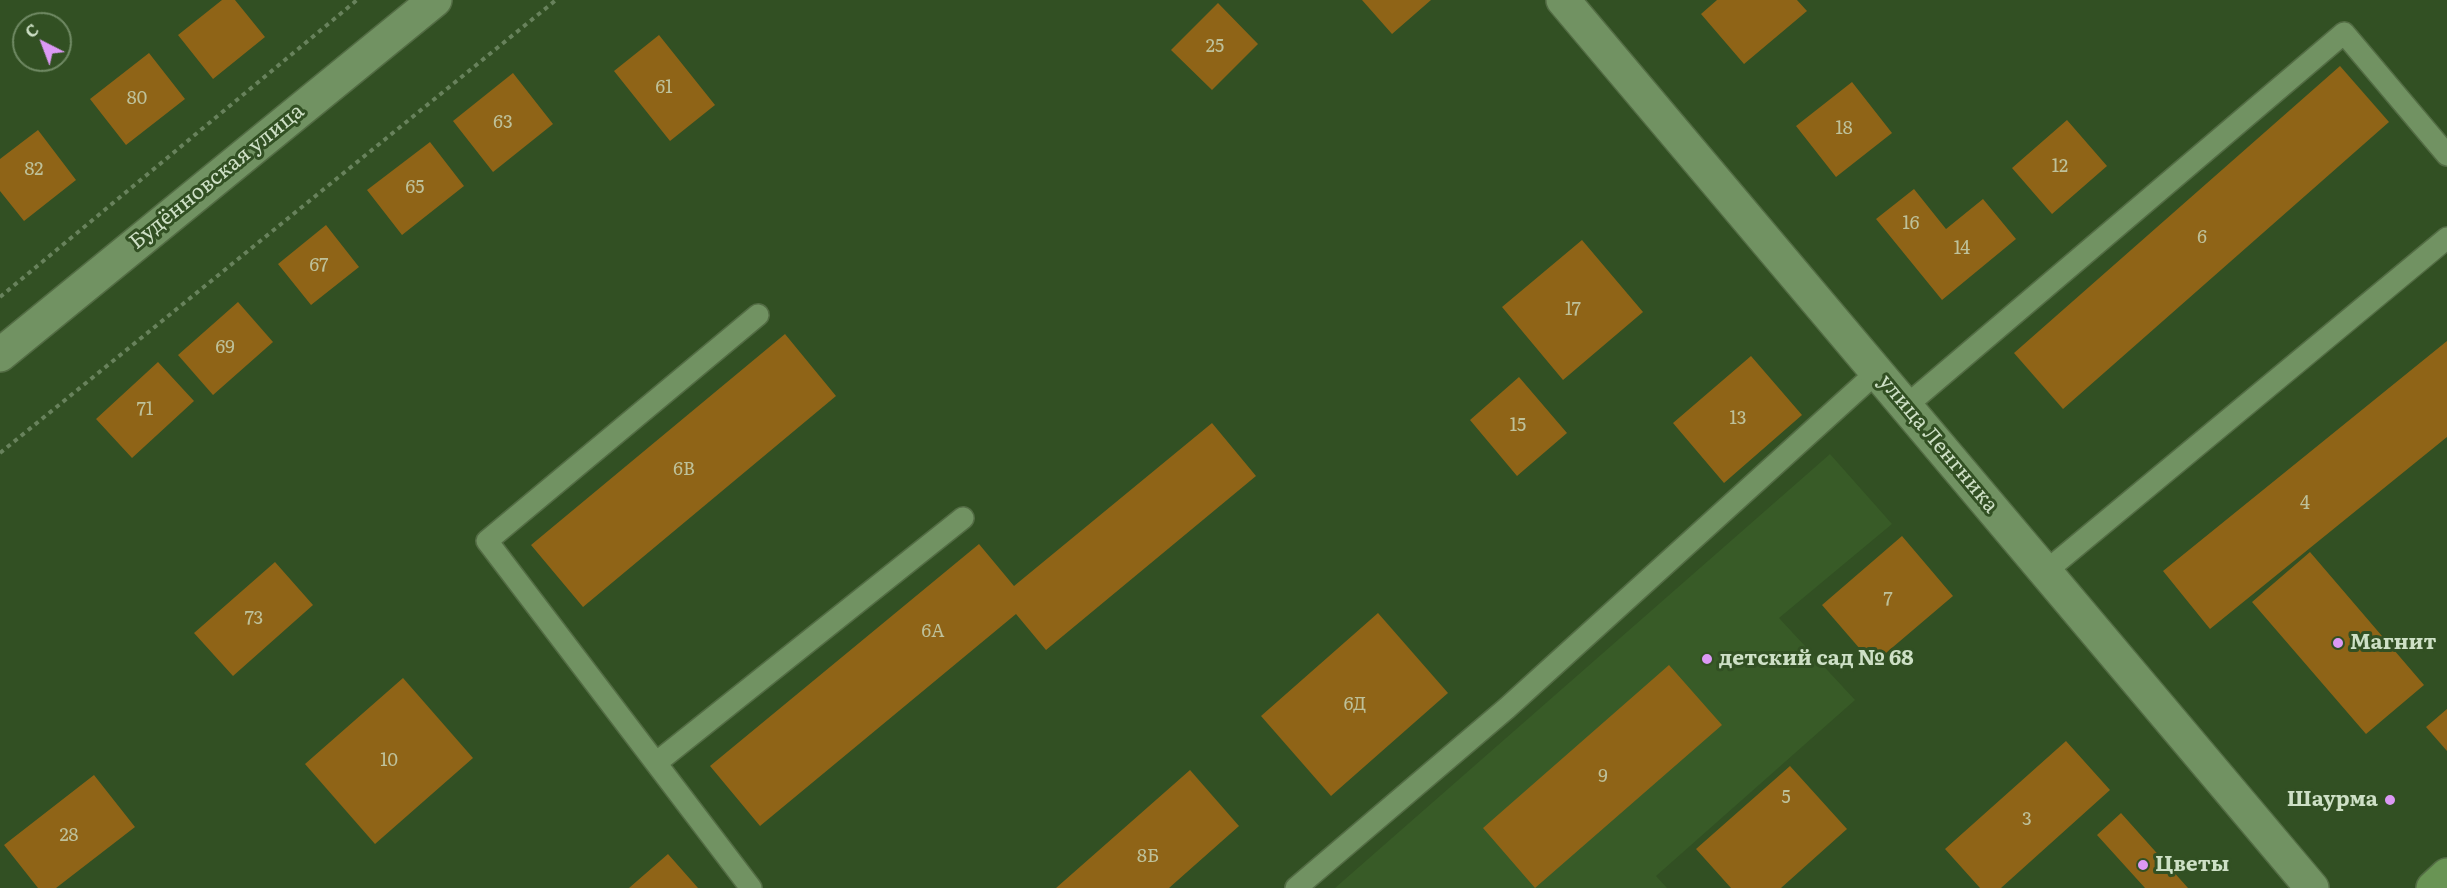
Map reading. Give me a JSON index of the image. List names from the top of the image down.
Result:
{
  "streets": {
    "street": ["Будённовская улица", "улица Ленгника"]
  },
  "places": [
    "Магнит",
    "детский сад № 68",
    "Шаурма",
    "Цветы"
  ],
  "house_numbers": [
    "25",
    "61",
    "80",
    "63",
    "18",
    "12",
    "82",
    "65",
    "16",
    "6",
    "14",
    "67",
    "17",
    "69",
    "71",
    "13",
    "15",
    "6В",
    "4",
    "7",
    "73",
    "6А",
    "6Д",
    "10",
    "9",
    "5",
    "3",
    "28",
    "8Б"
  ],
  "north": "top left"
}
